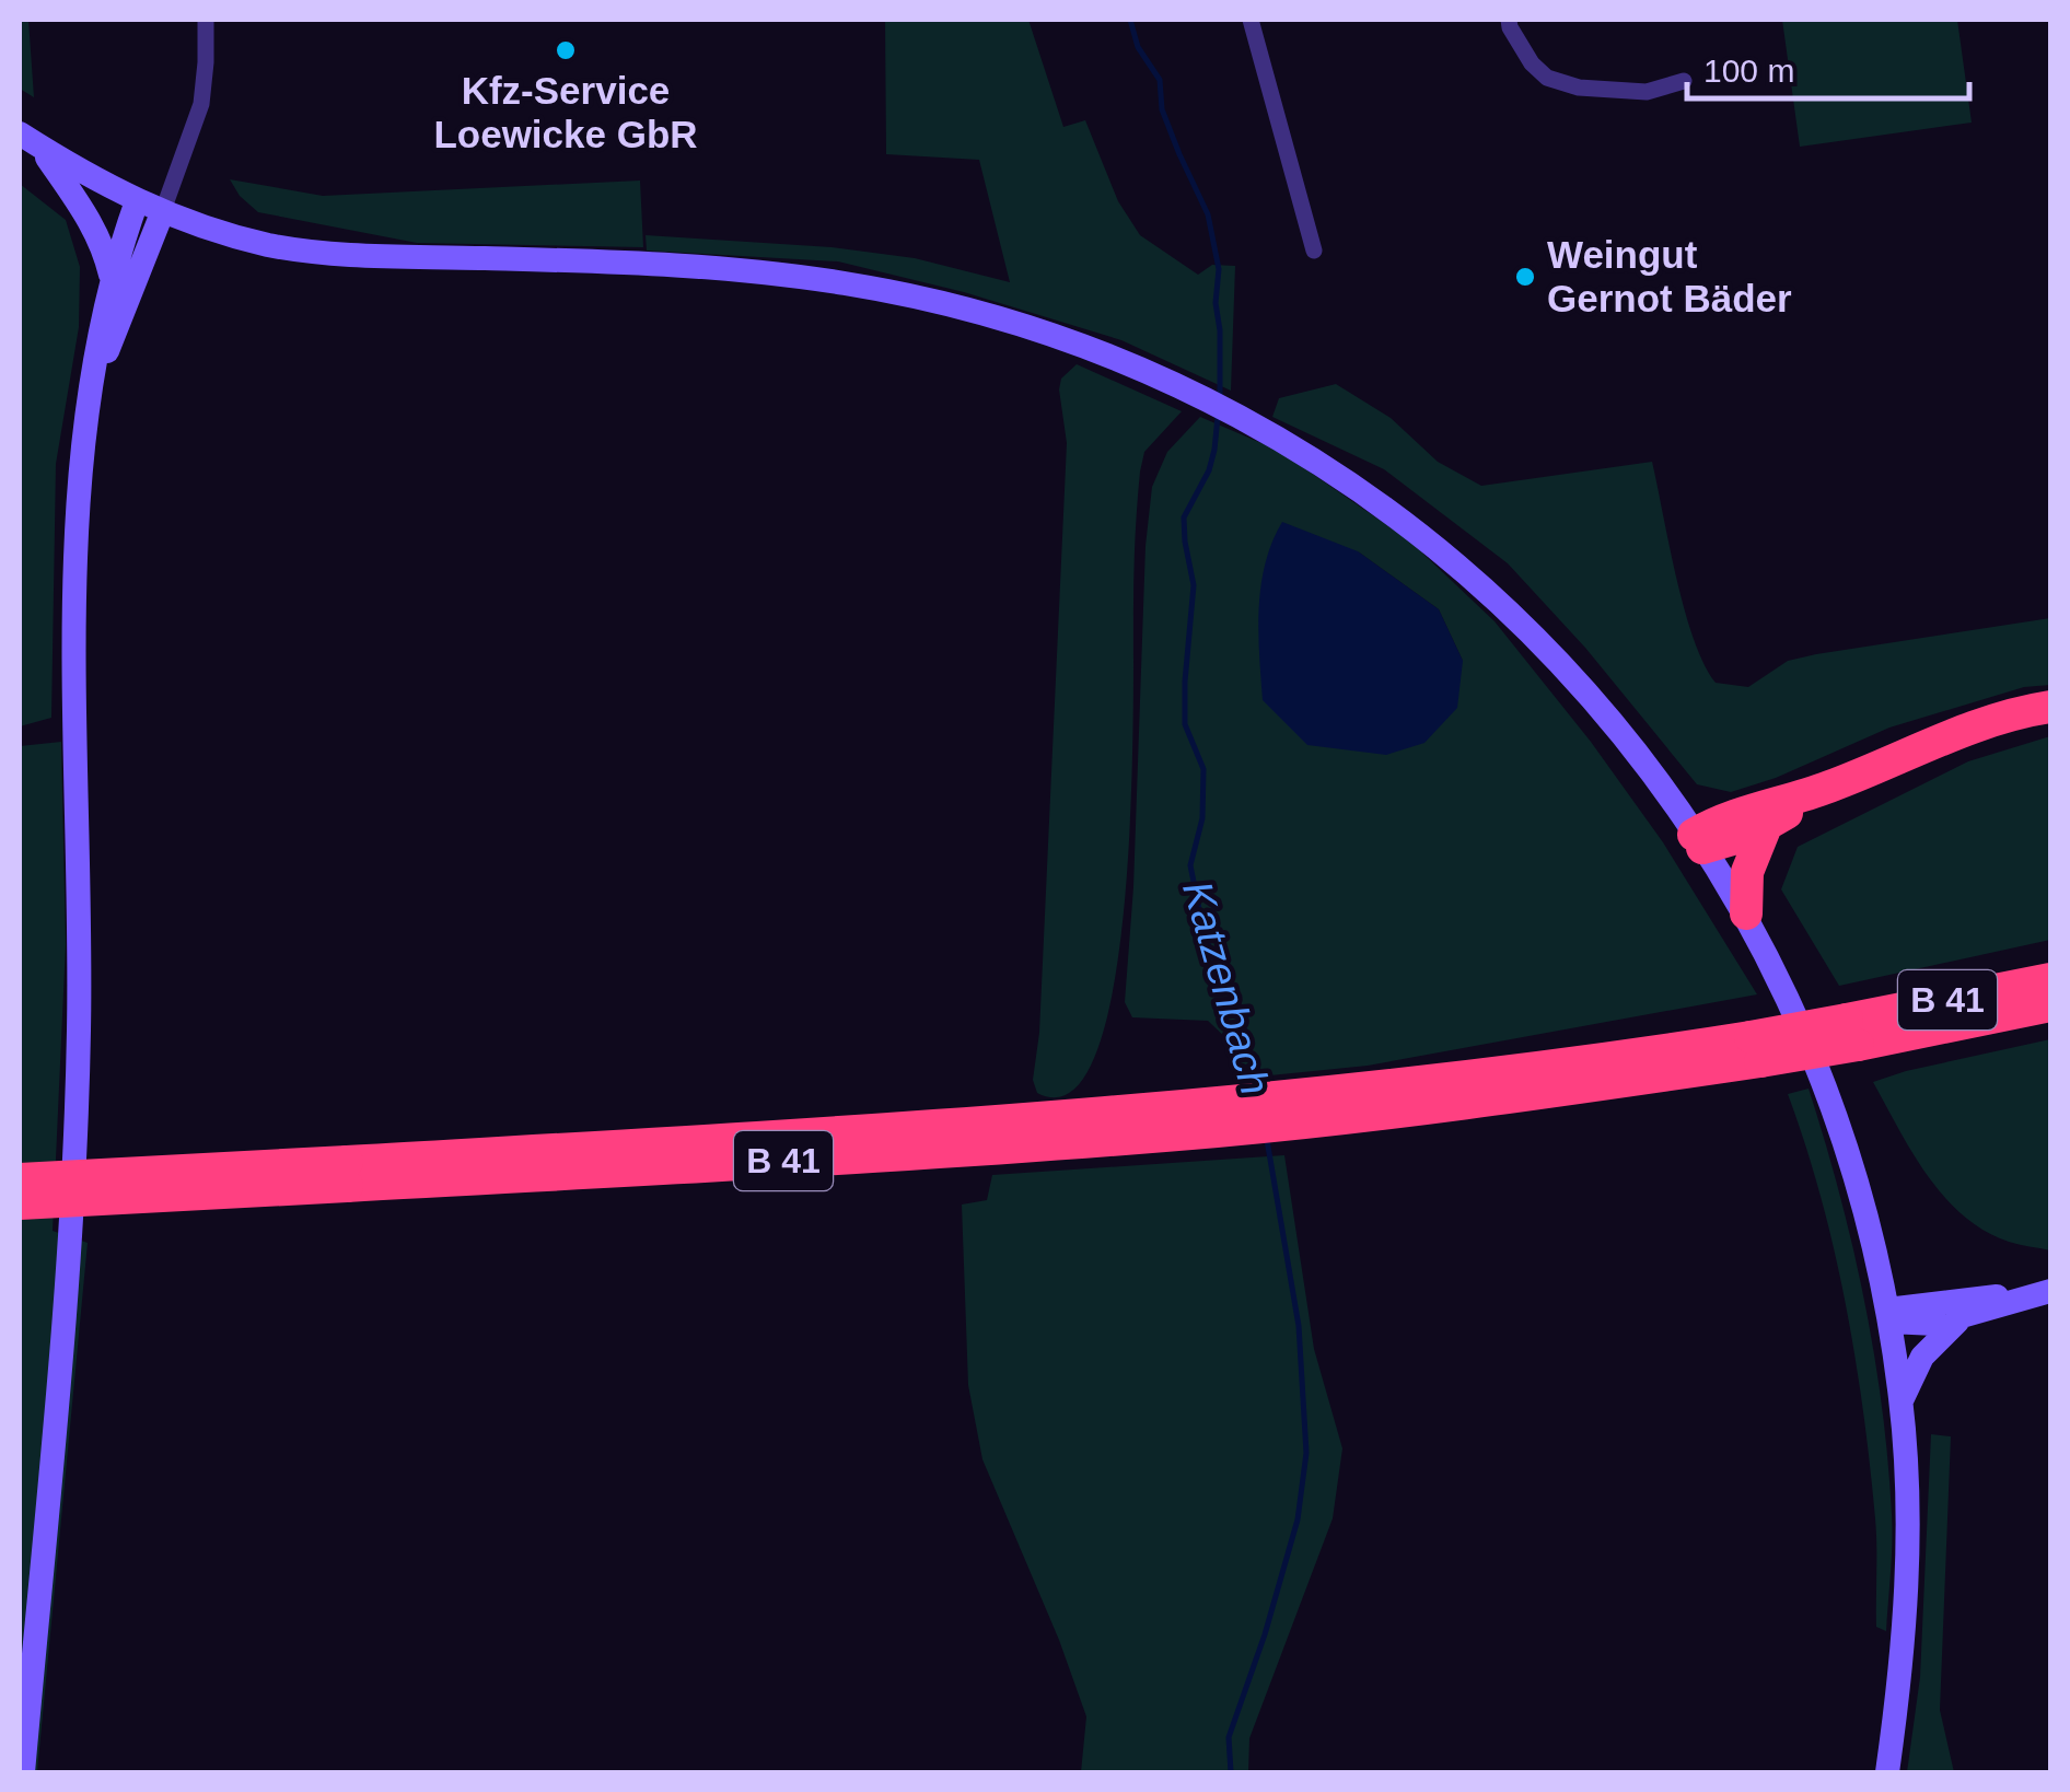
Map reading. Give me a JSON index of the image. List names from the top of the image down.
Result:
{
  "streets": {
    "highway": ["B 41"]
  },
  "water": ["Katzenbach"],
  "places": ["Kfz-Service Loewicke GbR", "Weingut Gernot Bäder"],
  "scale_bar": "100 m"
}
